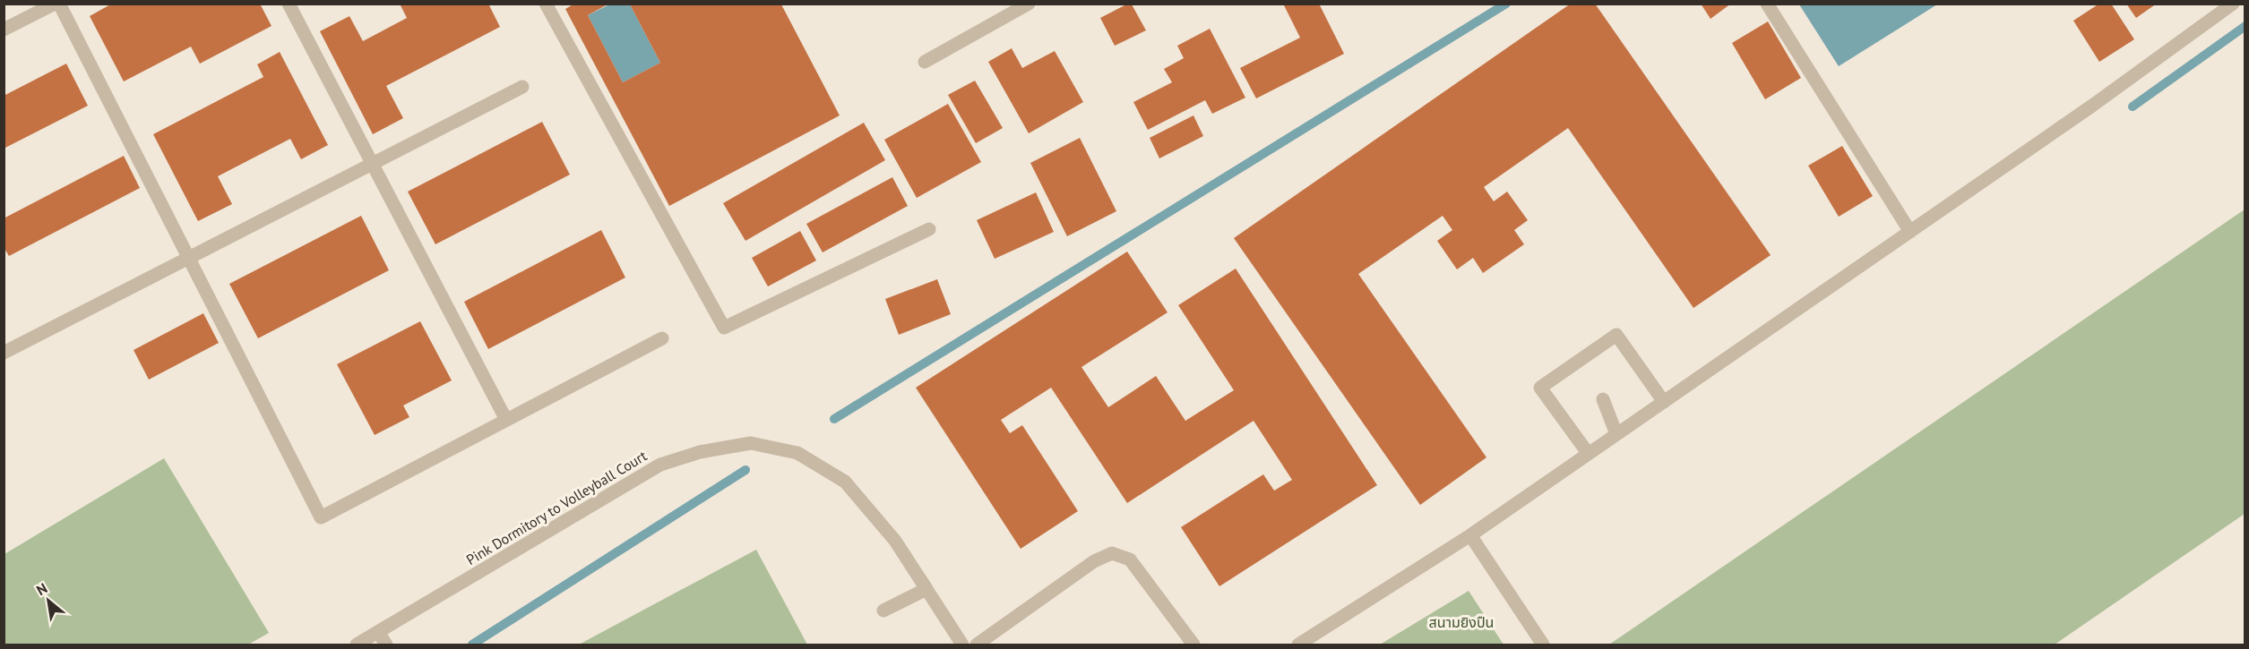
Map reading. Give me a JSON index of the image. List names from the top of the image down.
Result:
{
  "streets": {
    "street": ["Pink Dormitory to Volleyball Court"]
  },
  "parks": ["สนามยิงปืน"],
  "north": "top left"
}
